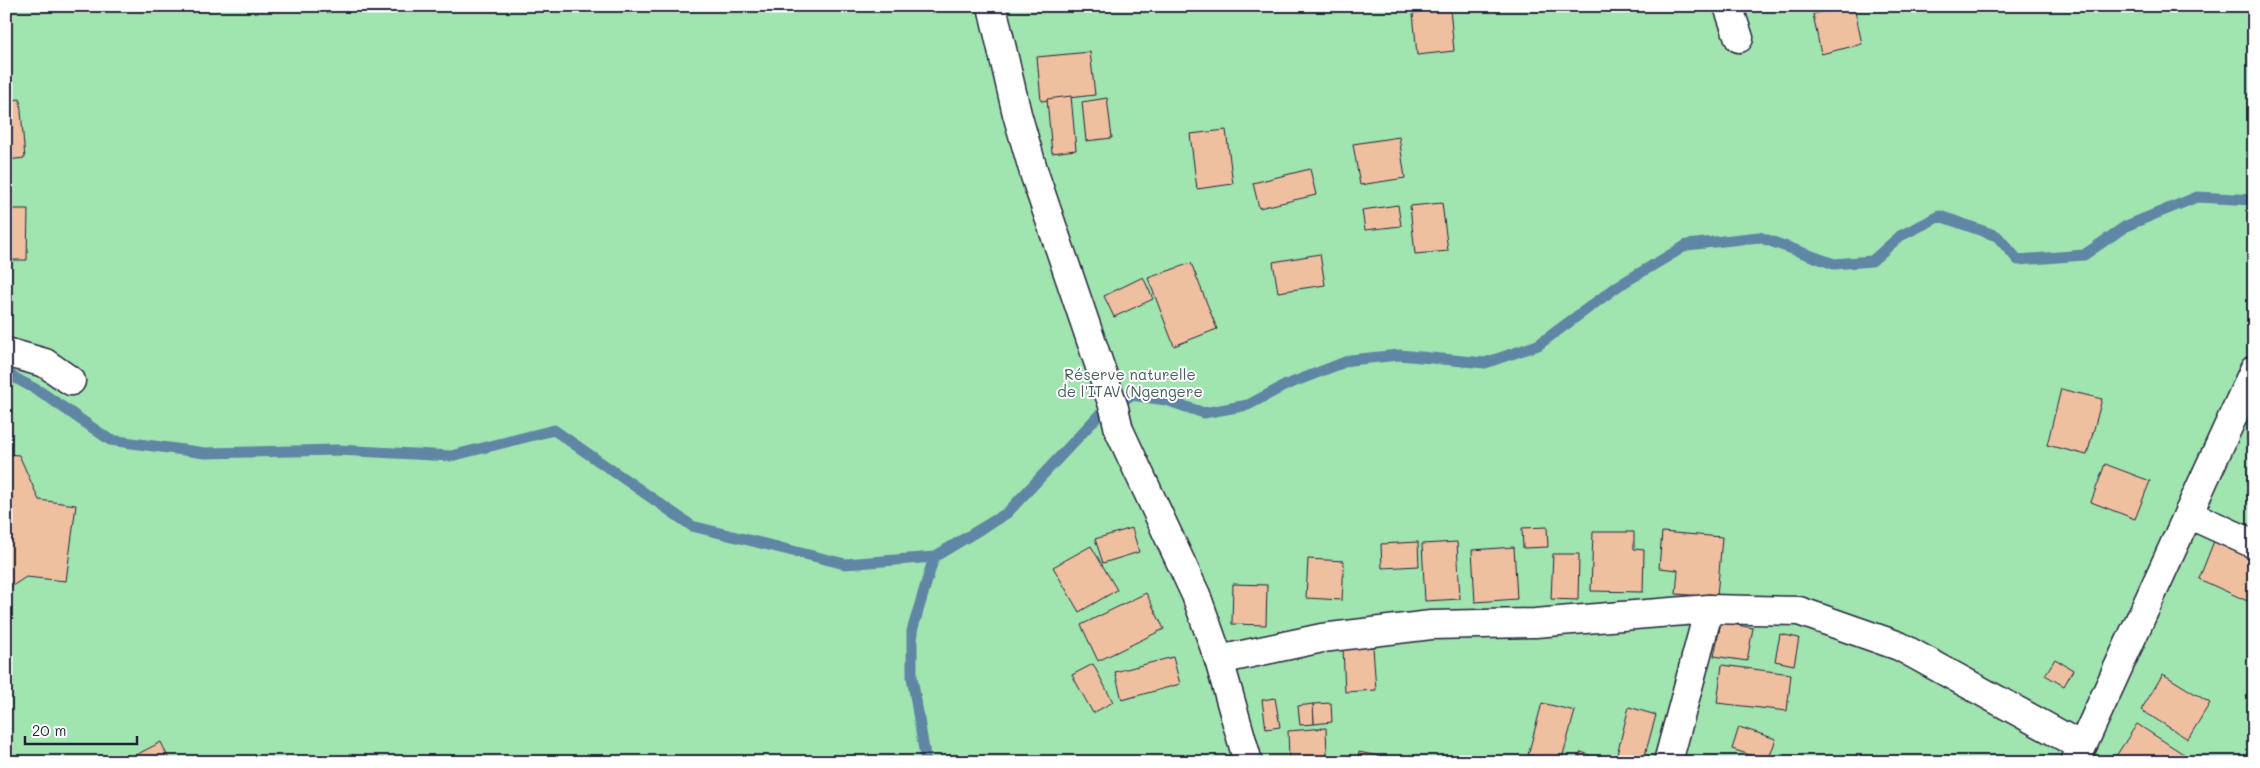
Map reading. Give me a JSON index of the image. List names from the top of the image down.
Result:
{
  "parks": ["Réserve naturelle de l'ITAV (Ngengere"],
  "scale_bar": "20 m"
}
